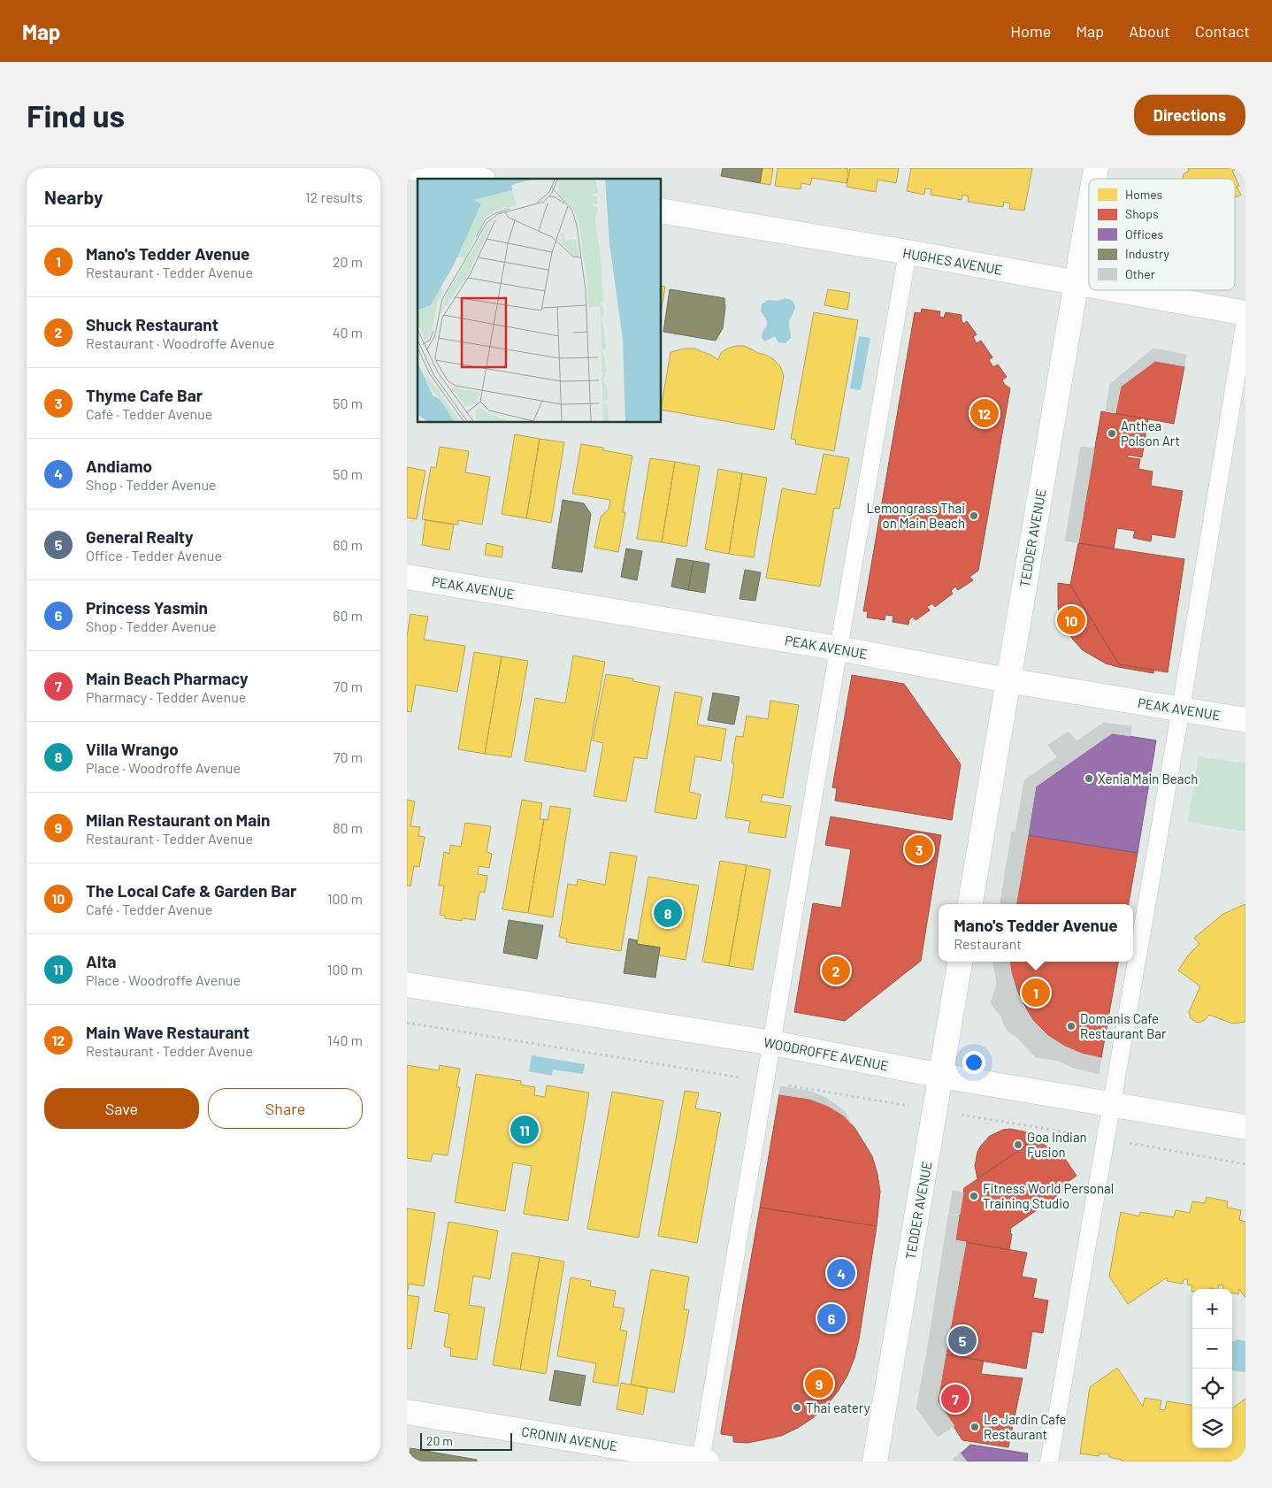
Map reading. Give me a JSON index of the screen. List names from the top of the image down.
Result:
{
  "streets": {
    "street": [
      "HUGHES AVENUE",
      "TEDDER AVENUE",
      "PEAK AVENUE",
      "WOODROFFE AVENUE",
      "CRONIN AVENUE"
    ]
  },
  "crossings": [
    ["HUGHES AVENUE", "TEDDER AVENUE"],
    ["TEDDER AVENUE", "PEAK AVENUE"],
    ["TEDDER AVENUE", "WOODROFFE AVENUE"]
  ],
  "places": [
    "Anthea Polson Art",
    "Lemongrass Thai on Main Beach",
    "Xenia Main Beach",
    "Domanis Cafe Restaurant Bar",
    "Goa Indian Fusion",
    "Fitness World Personal Training Studio",
    "Thai eatery",
    "Le Jardin Cafe Restaurant"
  ],
  "legend": [
    "Homes",
    "Shops",
    "Offices",
    "Industry",
    "Other"
  ],
  "scale_bar": "20 m",
  "page": {
    "header": "Map",
    "nav": [
      "Home",
      "Map",
      "About",
      "Contact"
    ],
    "buttons": [
      "Directions",
      ["Save", "Share"]
    ],
    "title": "Find us",
    "heading": ["Nearby", "12 results"],
    "list": [
      {
        "mark": "1",
        "name": "Mano's Tedder Avenue",
        "note": "Restaurant · Tedder Avenue",
        "value": "20 m"
      },
      {
        "mark": "2",
        "name": "Shuck Restaurant",
        "note": "Restaurant · Woodroffe Avenue",
        "value": "40 m"
      },
      {
        "mark": "3",
        "name": "Thyme Cafe Bar",
        "note": "Café · Tedder Avenue",
        "value": "50 m"
      },
      {
        "mark": "4",
        "name": "Andiamo",
        "note": "Shop · Tedder Avenue",
        "value": "50 m"
      },
      {
        "mark": "5",
        "name": "General Realty",
        "note": "Office · Tedder Avenue",
        "value": "60 m"
      },
      {
        "mark": "6",
        "name": "Princess Yasmin",
        "note": "Shop · Tedder Avenue",
        "value": "60 m"
      },
      {
        "mark": "7",
        "name": "Main Beach Pharmacy",
        "note": "Pharmacy · Tedder Avenue",
        "value": "70 m"
      },
      {
        "mark": "8",
        "name": "Villa Wrango",
        "note": "Place · Woodroffe Avenue",
        "value": "70 m"
      },
      {
        "mark": "9",
        "name": "Milan Restaurant on Main",
        "note": "Restaurant · Tedder Avenue",
        "value": "80 m"
      },
      {
        "mark": "10",
        "name": "The Local Cafe & Garden Bar",
        "note": "Café · Tedder Avenue",
        "value": "100 m"
      },
      {
        "mark": "11",
        "name": "Alta",
        "note": "Place · Woodroffe Avenue",
        "value": "100 m"
      },
      {
        "mark": "12",
        "name": "Main Wave Restaurant",
        "note": "Restaurant · Tedder Avenue",
        "value": "140 m"
      }
    ],
    "pins": [
      "12",
      "10",
      "3",
      "8",
      "2",
      "1",
      "11",
      "4",
      "6",
      "5",
      "9",
      "7"
    ],
    "popup": ["Mano's Tedder Avenue", "Restaurant"],
    "map_buttons": ["+", "−"],
    "scale": "20 m"
  }
}
